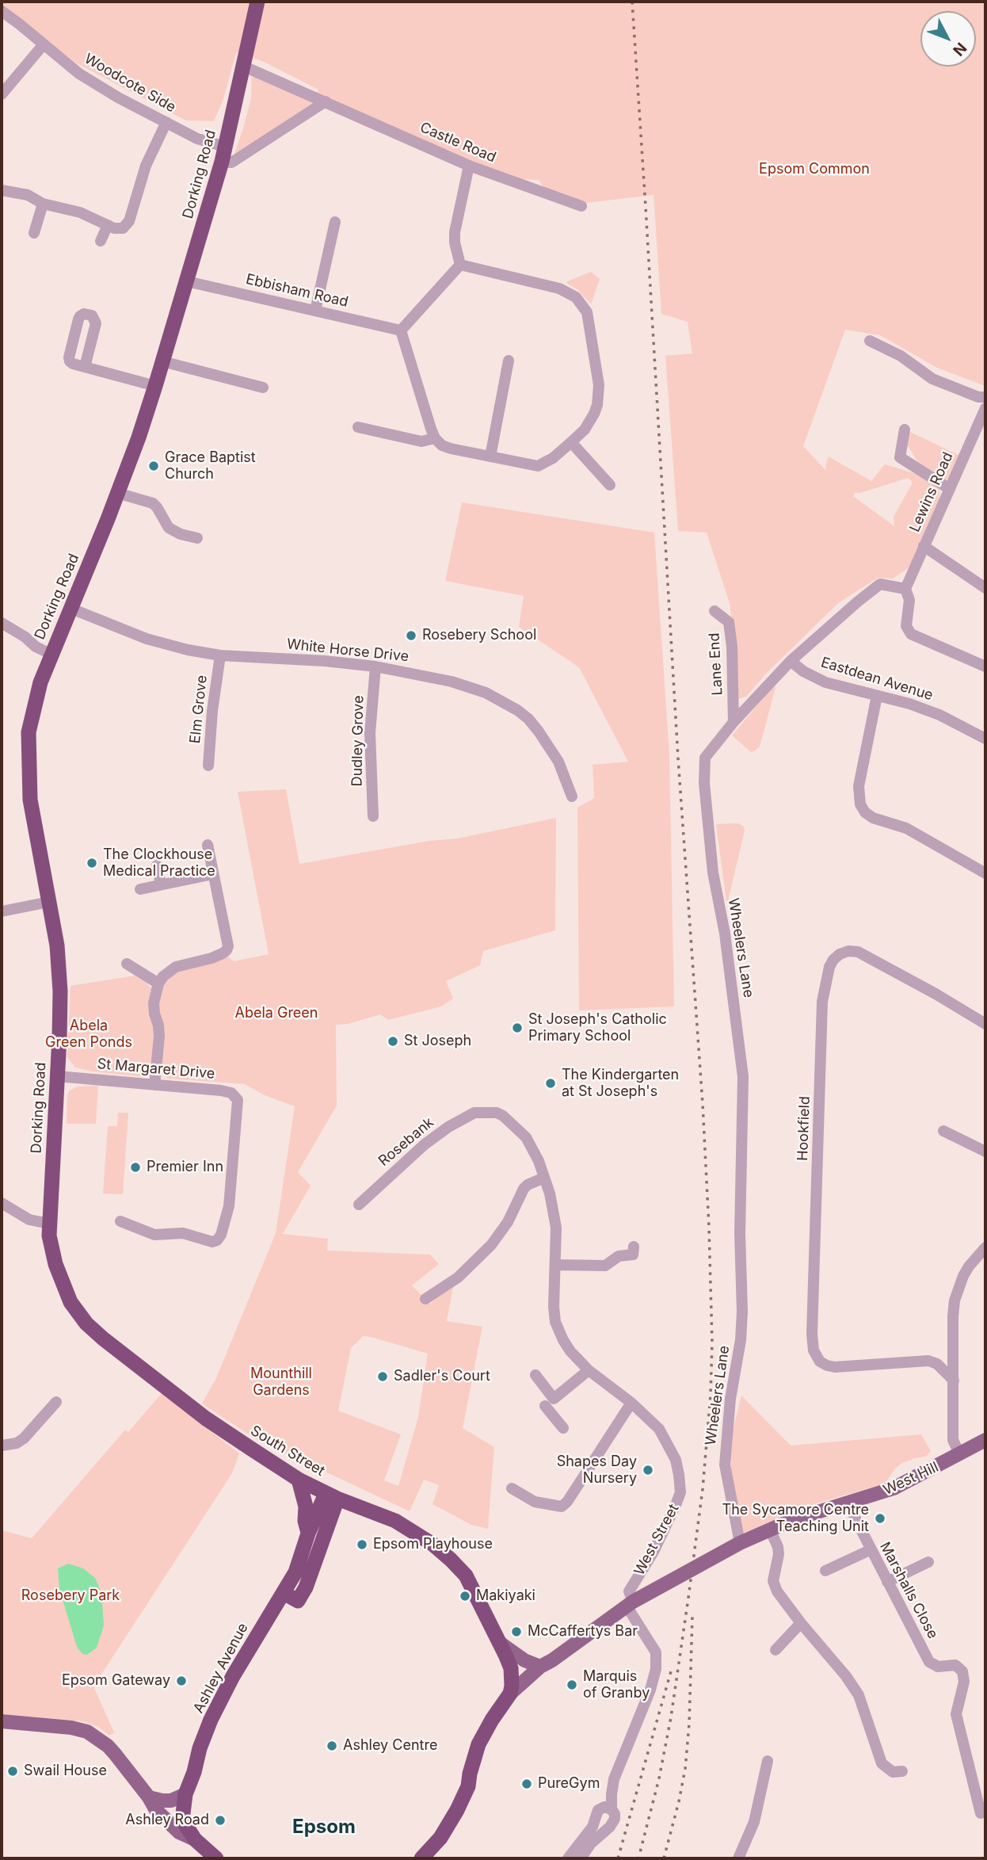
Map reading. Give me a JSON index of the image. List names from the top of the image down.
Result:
{
  "streets": {
    "highway": ["Dorking Road", "South Street", "Ashley Avenue"],
    "main road": ["West Hill"],
    "street": [
      "Woodcote Side",
      "Castle Road",
      "Ebbisham Road",
      "Lewins Road",
      "White Horse Drive",
      "Lane End",
      "Eastdean Avenue",
      "Elm Grove",
      "Dudley Grove",
      "Wheelers Lane",
      "St Margaret Drive",
      "Hookfield",
      "Rosebank",
      "West Street",
      "Marshalls Close"
    ]
  },
  "crossings": [
    ["Woodcote Side", "Dorking Road"],
    ["Castle Road", "Dorking Road"],
    ["Dorking Road", "Ebbisham Road"],
    ["Dorking Road", "White Horse Drive"],
    ["Dorking Road", "St Margaret Drive"],
    ["Dorking Road", "South Street"],
    ["Lewins Road", "Wheelers Lane"],
    ["White Horse Drive", "Elm Grove"],
    ["White Horse Drive", "Dudley Grove"],
    ["Lane End", "Wheelers Lane"],
    ["Eastdean Avenue", "Wheelers Lane"],
    ["Wheelers Lane", "West Hill"],
    ["Rosebank", "West Street"],
    ["South Street", "Ashley Avenue"],
    ["West Hill", "West Street"],
    ["West Hill", "Marshalls Close"]
  ],
  "districts": ["Epsom"],
  "parks": [
    "Epsom Common",
    "Abela Green",
    "Abela Green Ponds",
    "Mounthill Gardens",
    "Rosebery Park"
  ],
  "places": [
    "Grace Baptist Church",
    "Rosebery School",
    "The Clockhouse Medical Practice",
    "St Joseph's Catholic Primary School",
    "St Joseph",
    "The Kindergarten at St Joseph's",
    "Premier Inn",
    "Sadler's Court",
    "Shapes Day Nursery",
    "The Sycamore Centre Teaching Unit",
    "Epsom Playhouse",
    "Makiyaki",
    "McCaffertys Bar",
    "Epsom Gateway",
    "Marquis of Granby",
    "Ashley Centre",
    "Swail House",
    "PureGym",
    "Ashley Road"
  ],
  "north": "bottom right"
}
